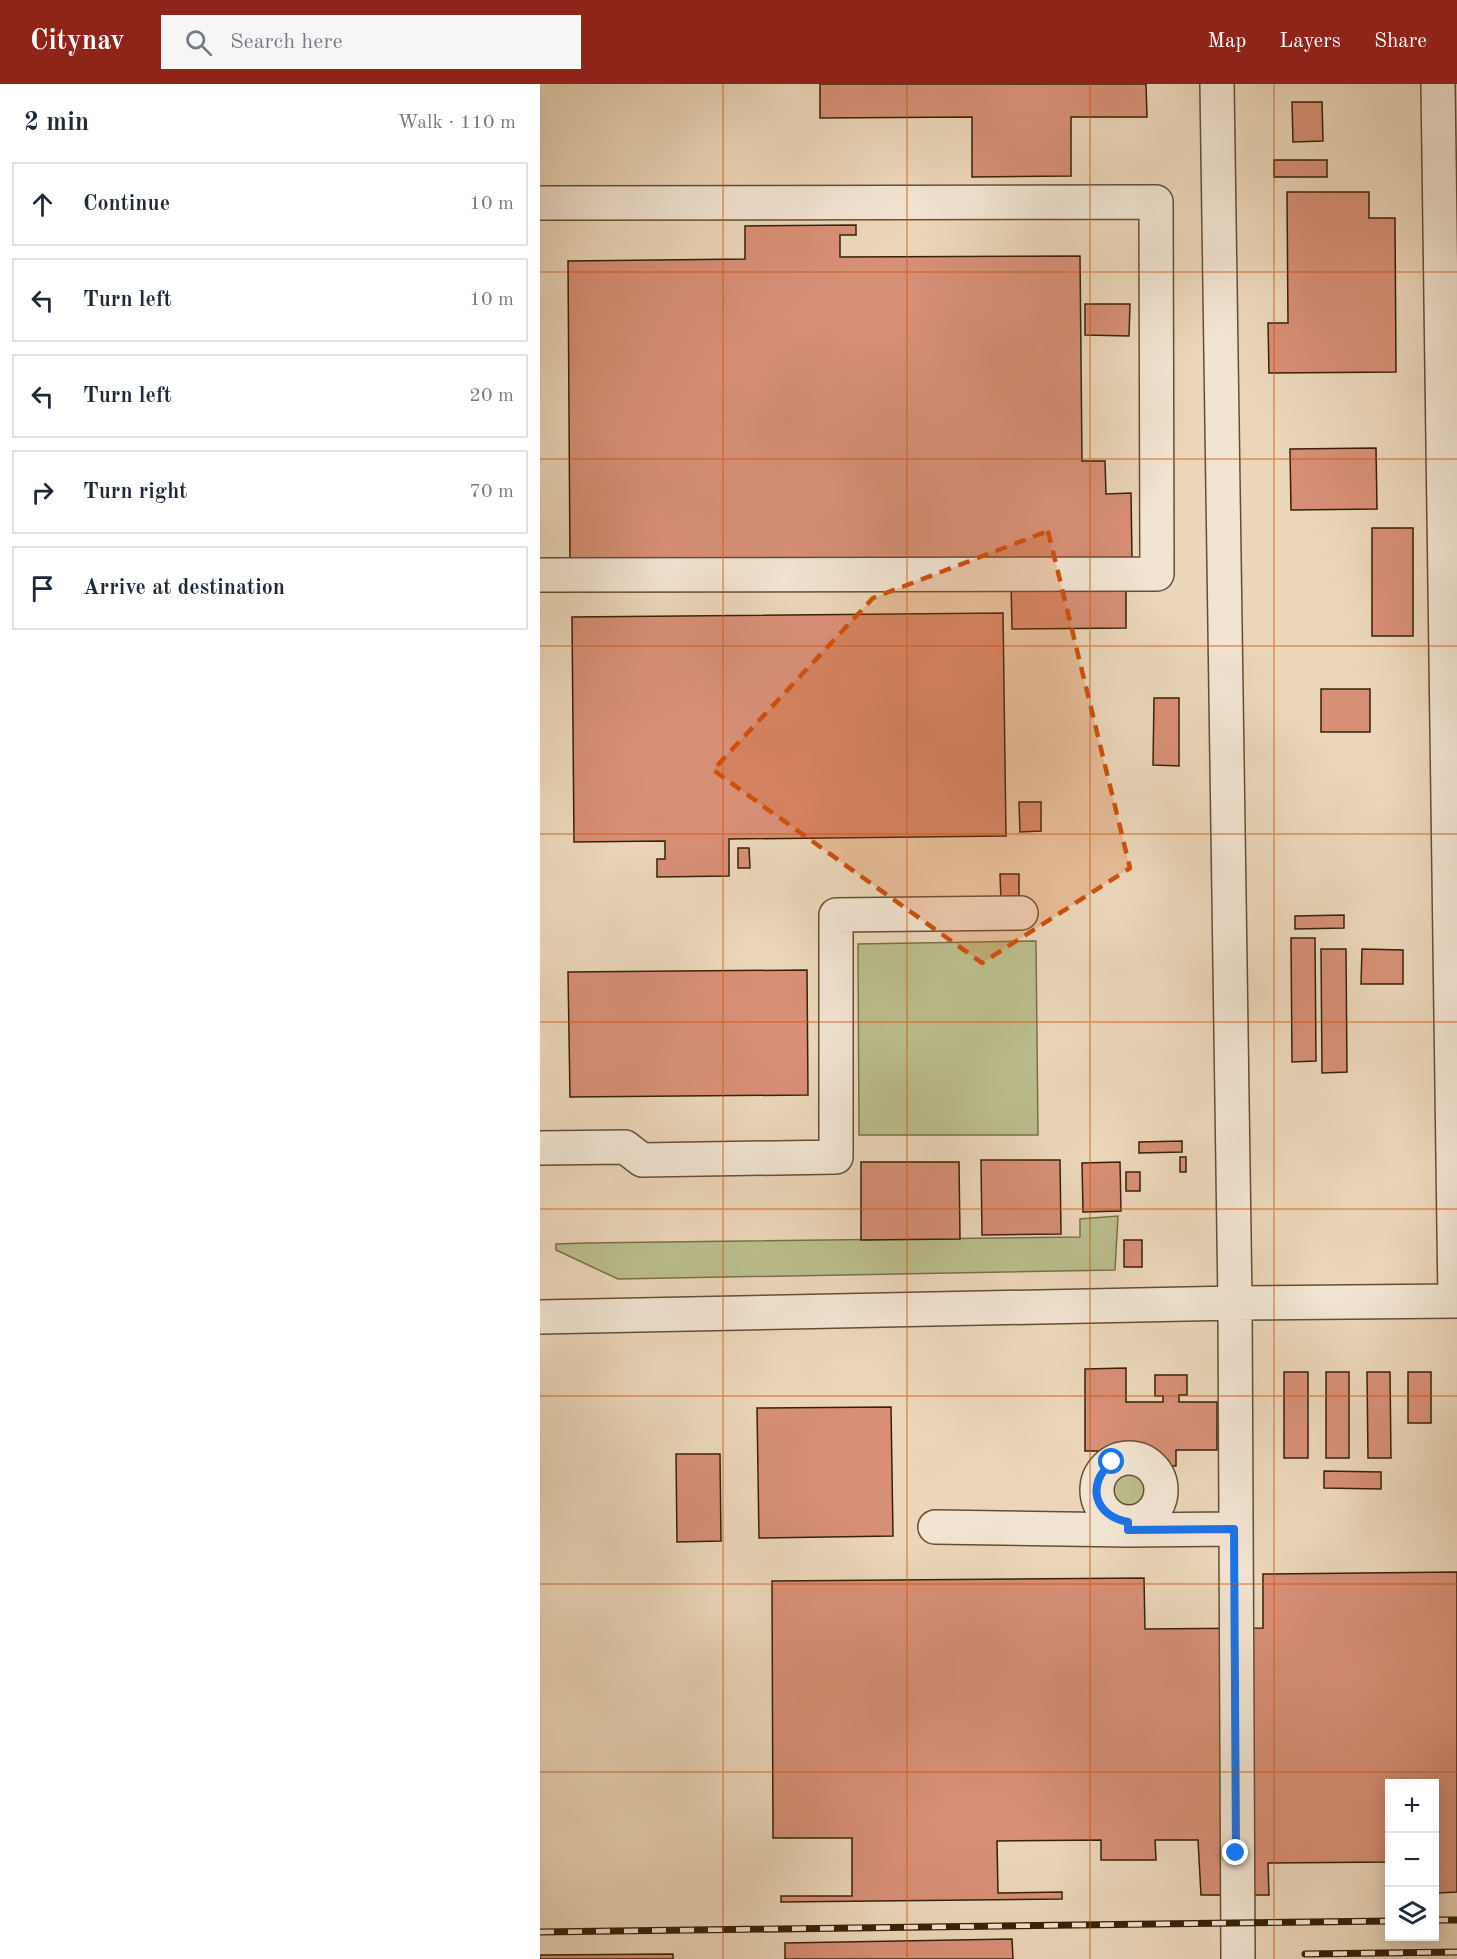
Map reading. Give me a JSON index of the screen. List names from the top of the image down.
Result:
{
  "page": {
    "header": "Citynav",
    "search": "Search here",
    "nav": ["Map", "Layers", "Share"],
    "heading": ["2 min", "Walk · 110 m"],
    "list": [
      ["Continue", "10 m"],
      ["Turn left", "10 m"],
      ["Turn left", "20 m"],
      ["Turn right", "70 m"],
      "Arrive at destination"
    ],
    "map_buttons": ["+", "−"]
  }
}
